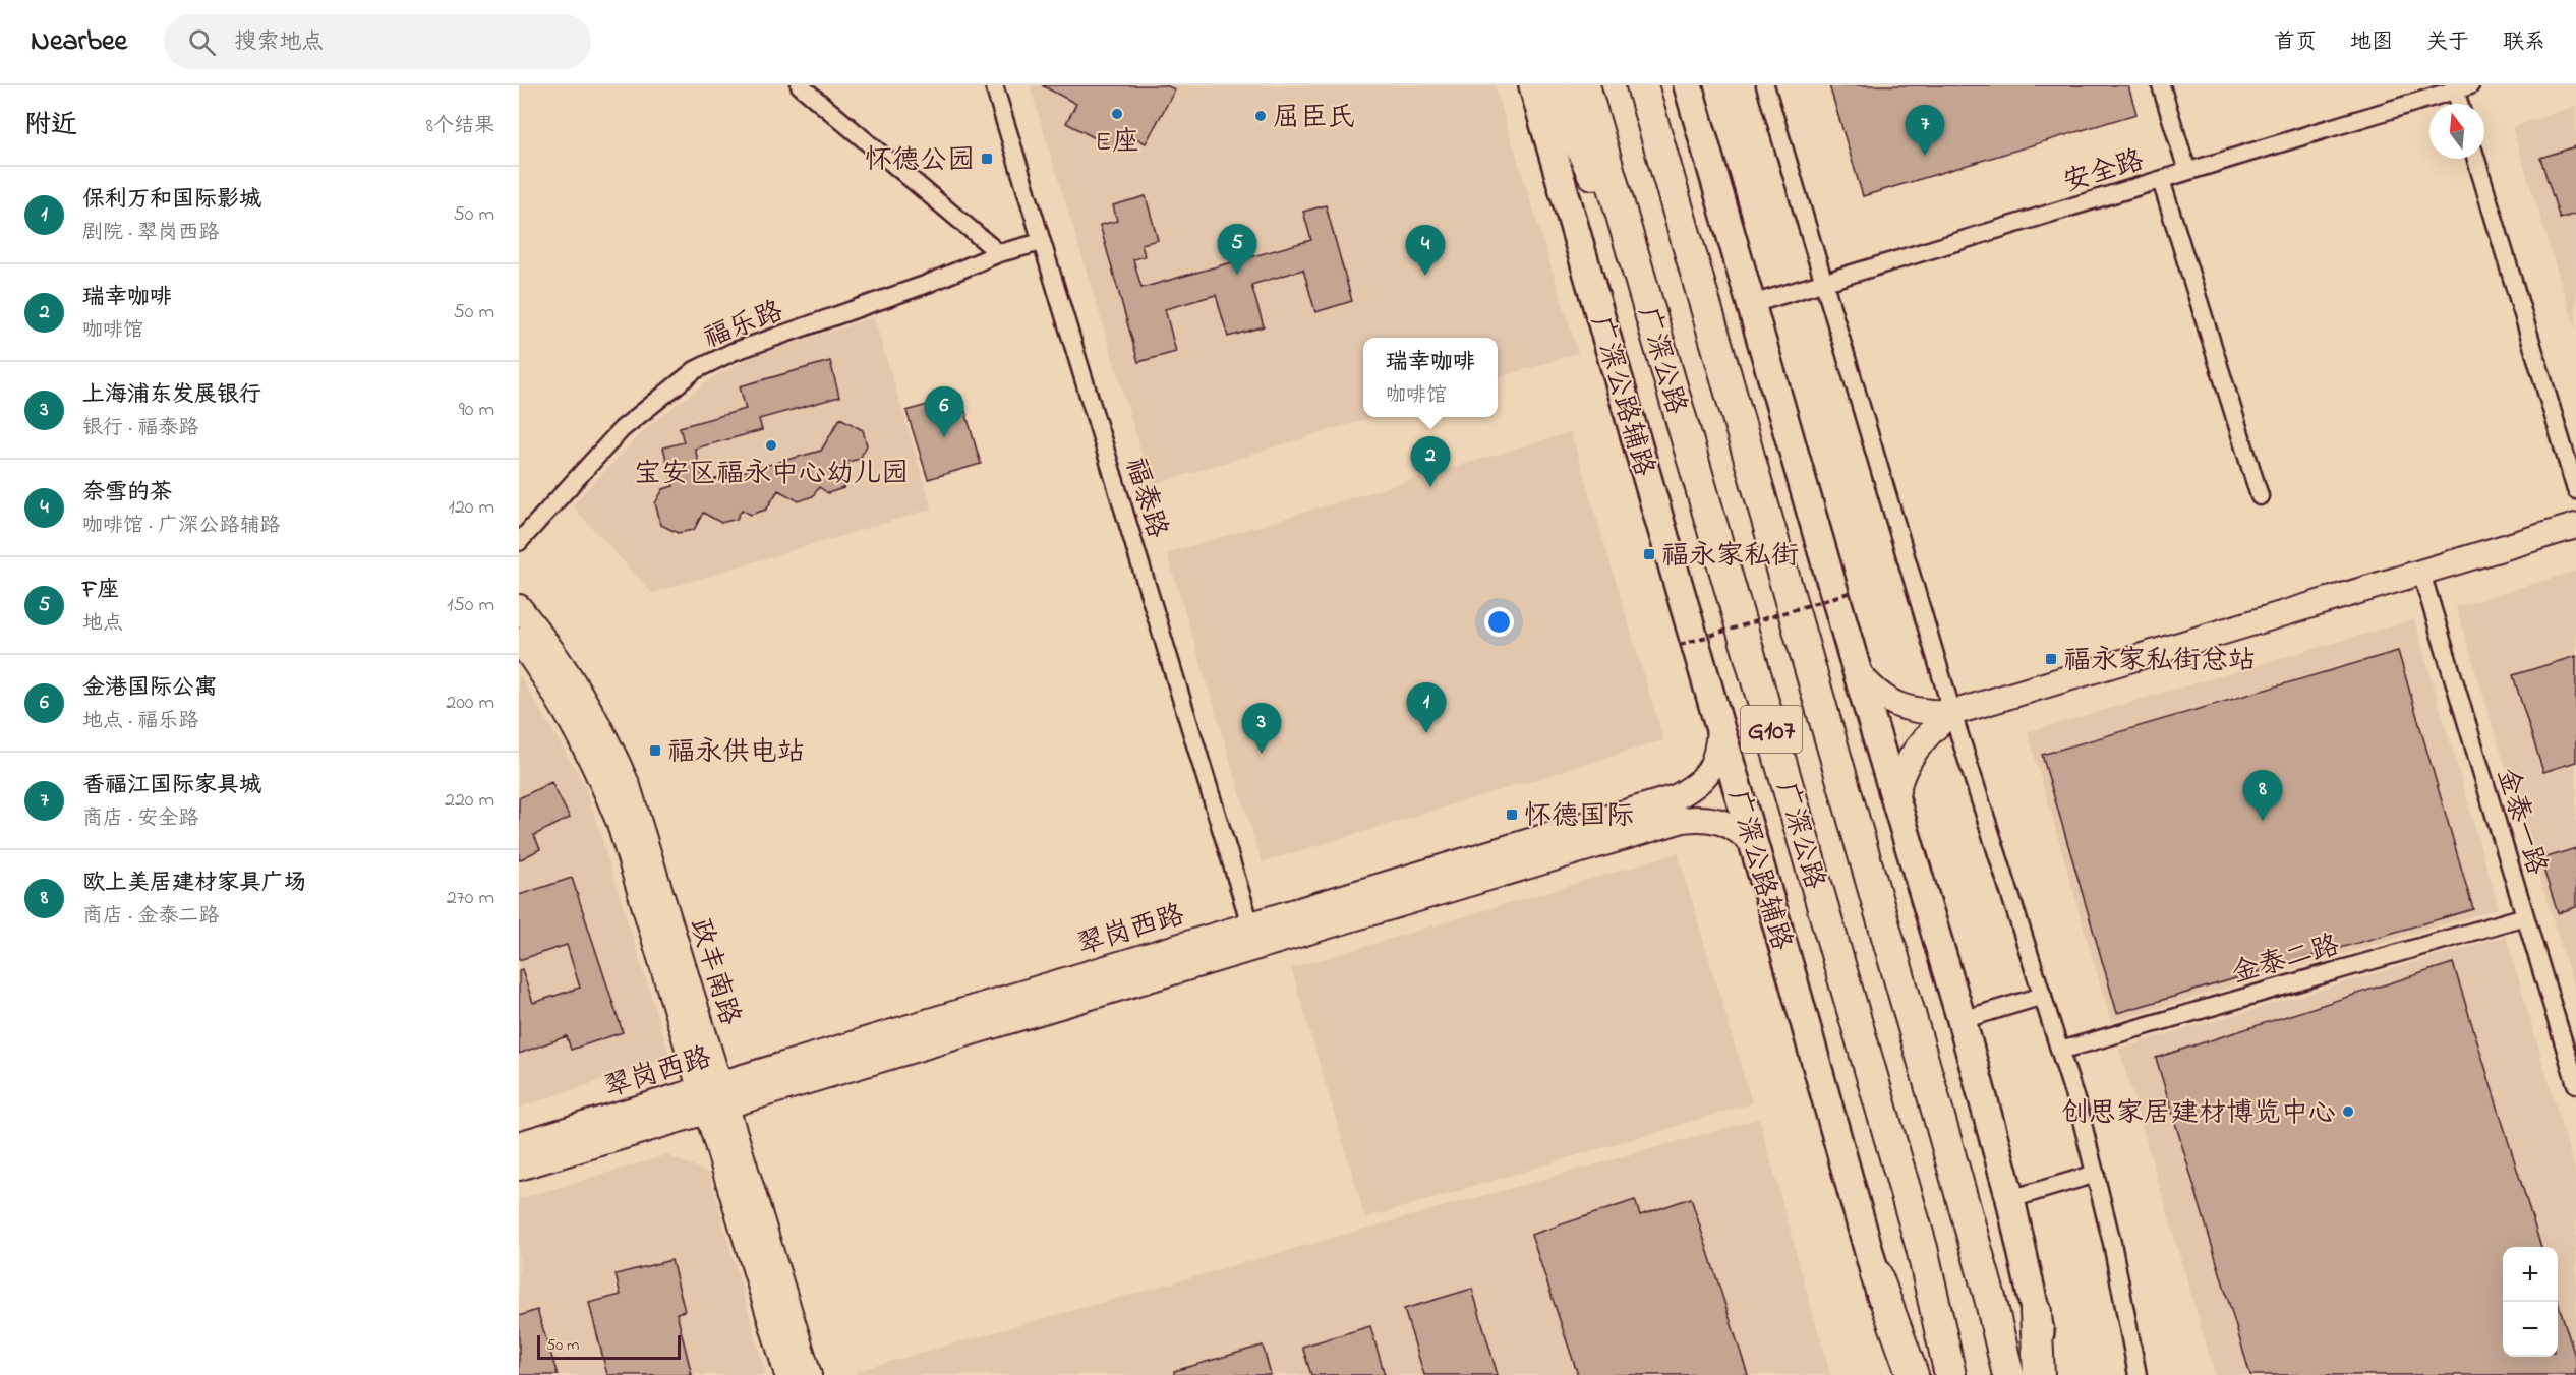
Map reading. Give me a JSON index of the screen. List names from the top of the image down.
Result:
{
  "streets": {
    "highway": ["广深公路", "G107"],
    "main road": ["广深公路辅路", "翠岗西路", "政丰南路"],
    "street": [
      "安全路",
      "福乐路",
      "福泰路",
      "金泰一路",
      "金泰二路"
    ]
  },
  "crossings": [
    ["福乐路", "福泰路"],
    ["广深公路辅路", "翠岗西路"],
    ["福泰路", "翠岗西路"],
    ["金泰一路", "金泰二路"],
    ["翠岗西路", "政丰南路"]
  ],
  "places": {
    "other": [
      "E座",
      "屈臣氏",
      "宝安区福永中心幼儿园",
      "创思家居建材博览中心"
    ],
    "transit": [
      "怀德公园",
      "福永家私街",
      "福永家私街总站",
      "福永供电站",
      "怀德国际"
    ]
  },
  "scale_bar": "50 m",
  "north": "top",
  "page": {
    "header": "Nearbee",
    "search": "搜索地点",
    "nav": [
      "首页",
      "地图",
      "关于",
      "联系"
    ],
    "heading": ["附近", "8个结果"],
    "pins": [
      "7",
      "5",
      "4",
      "6",
      "2",
      "1",
      "3",
      "8"
    ],
    "list": [
      {
        "mark": "1",
        "name": "保利万和国际影城",
        "note": "剧院 · 翠岗西路",
        "value": "50 m"
      },
      {
        "mark": "2",
        "name": "瑞幸咖啡",
        "note": "咖啡馆",
        "value": "50 m"
      },
      {
        "mark": "3",
        "name": "上海浦东发展银行",
        "note": "银行 · 福泰路",
        "value": "90 m"
      },
      {
        "mark": "4",
        "name": "奈雪的茶",
        "note": "咖啡馆 · 广深公路辅路",
        "value": "120 m"
      },
      {
        "mark": "5",
        "name": "F座",
        "note": "地点",
        "value": "150 m"
      },
      {
        "mark": "6",
        "name": "金港国际公寓",
        "note": "地点 · 福乐路",
        "value": "200 m"
      },
      {
        "mark": "7",
        "name": "香福江国际家具城",
        "note": "商店 · 安全路",
        "value": "220 m"
      },
      {
        "mark": "8",
        "name": "欧上美居建材家具广场",
        "note": "商店 · 金泰二路",
        "value": "270 m"
      }
    ],
    "popup": ["瑞幸咖啡", "咖啡馆"],
    "map_buttons": ["+", "−"],
    "scale": "50 m"
  }
}
